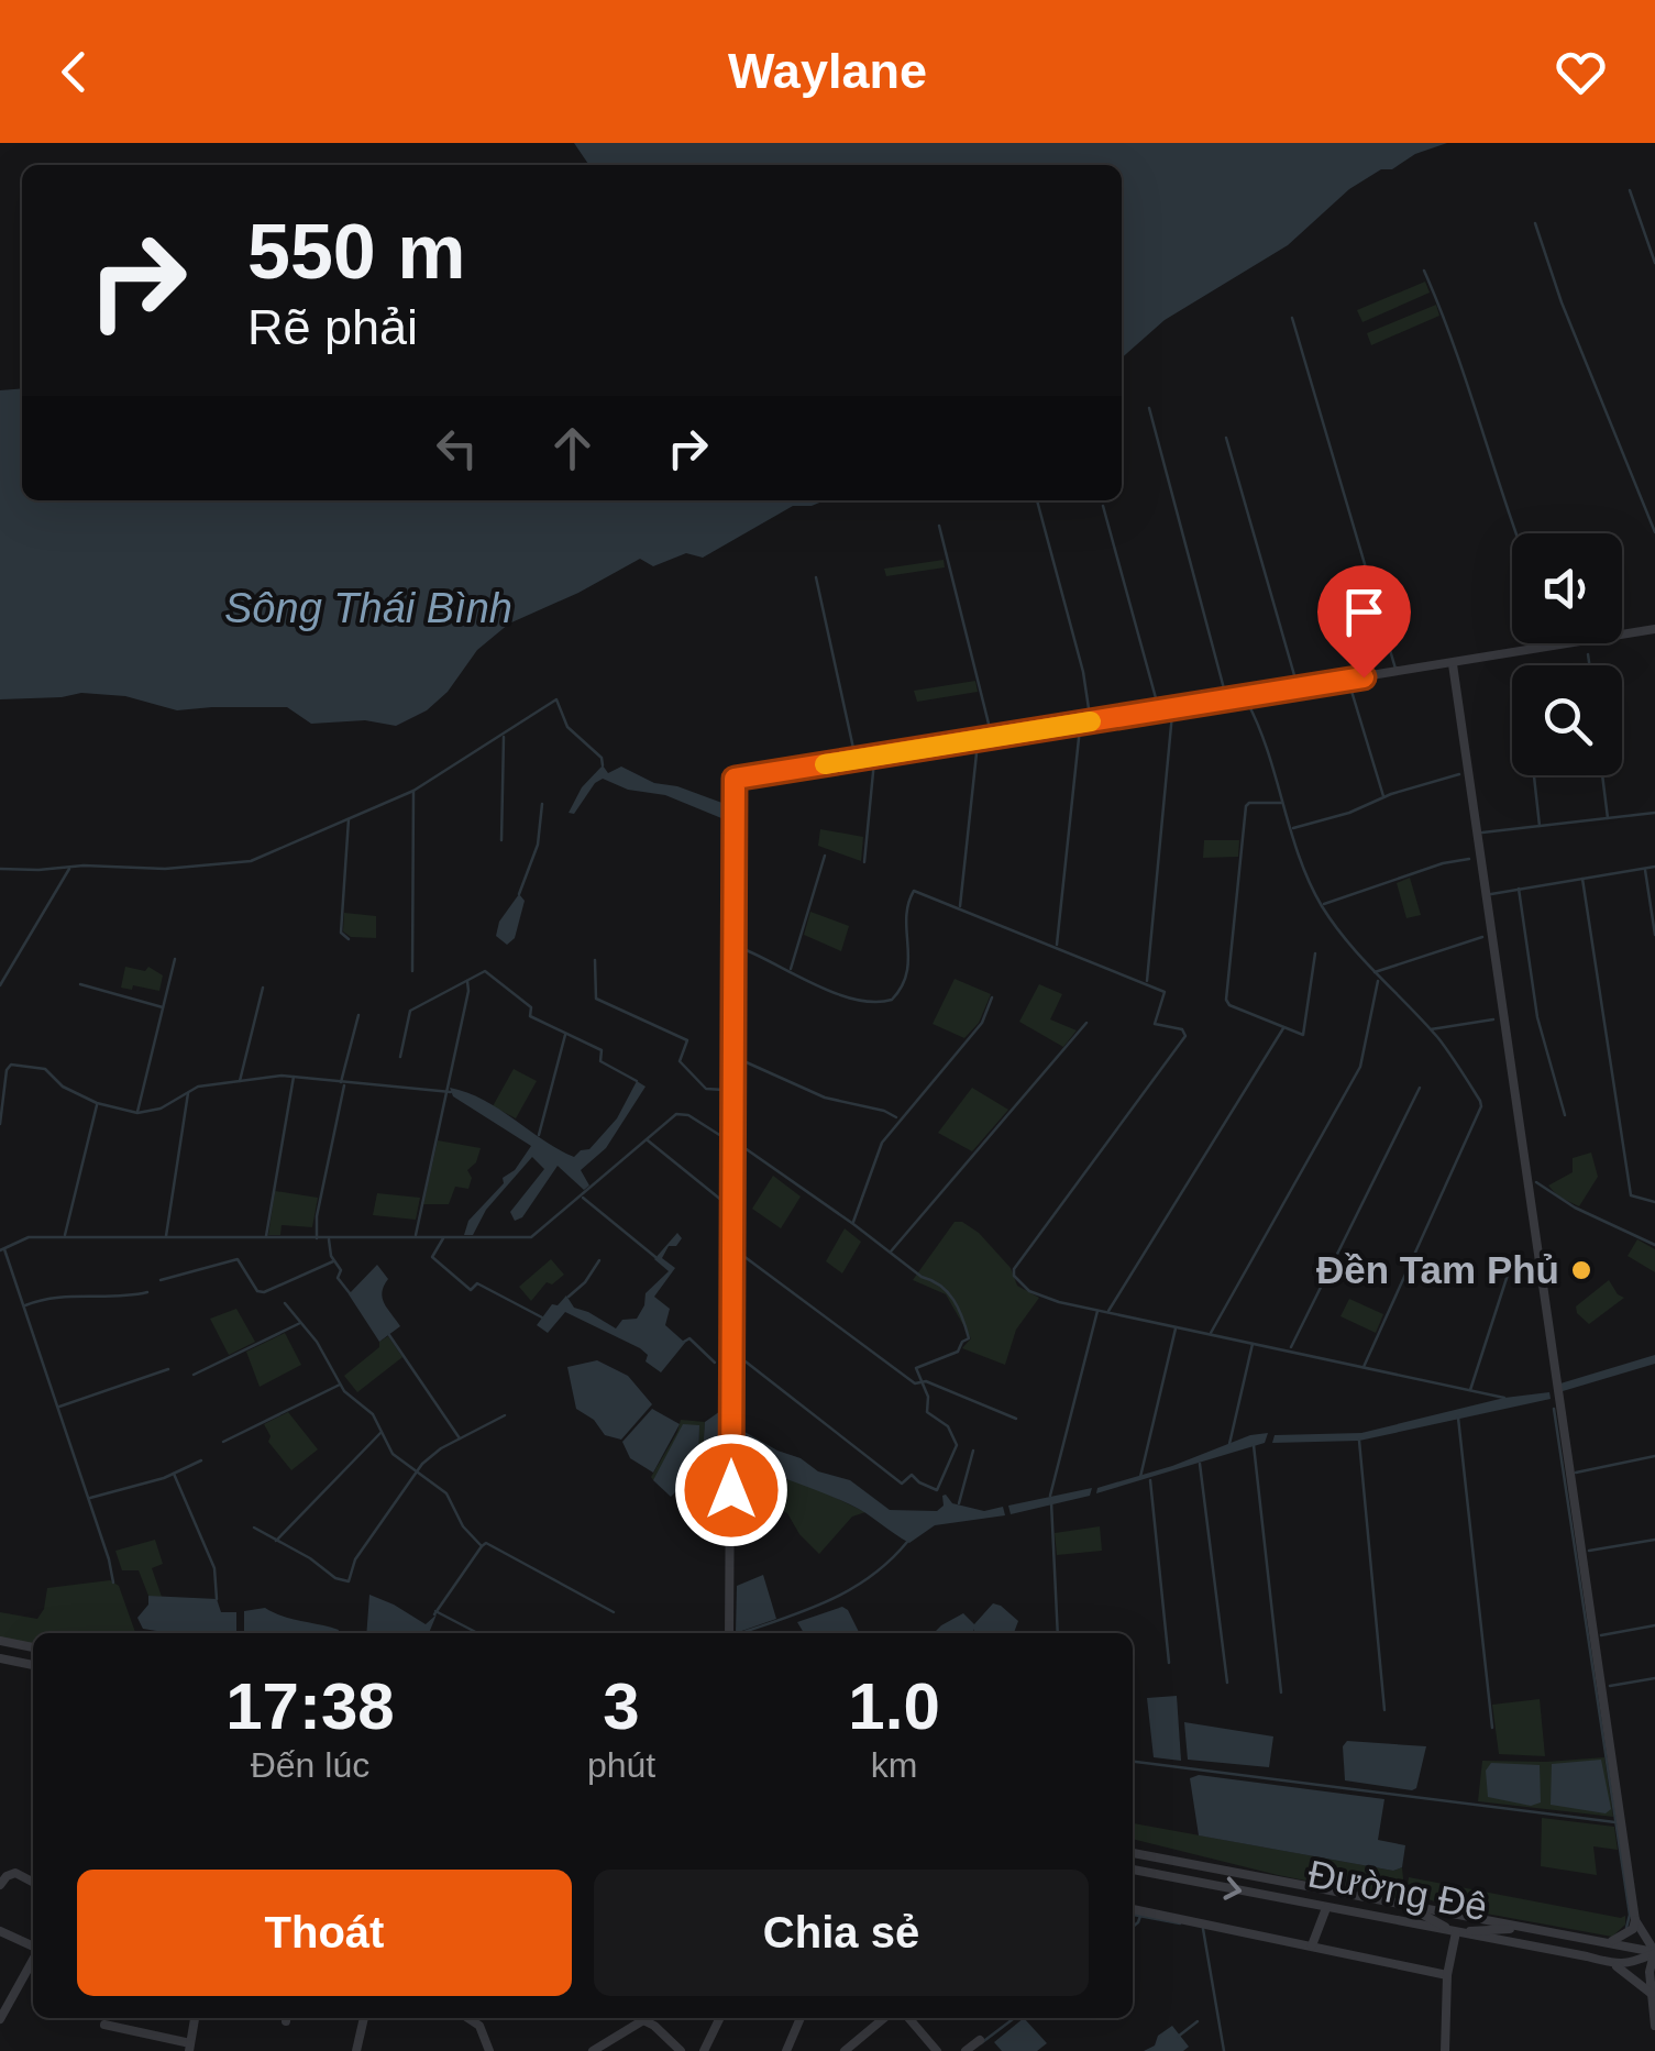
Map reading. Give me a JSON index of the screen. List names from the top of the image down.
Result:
{
  "streets": {
    "street": ["Đường Đê"]
  },
  "water": ["Sông Thái Bình"],
  "places": ["Đền Tam Phủ"],
  "page": {
    "header": "Waylane",
    "turn": ["550 m", "Rẽ phải"],
    "eta": [
      "17:38",
      "Đến lúc",
      "3",
      "phút",
      "1.0",
      "km"
    ],
    "buttons": ["Thoát", "Chia sẻ"]
  }
}
